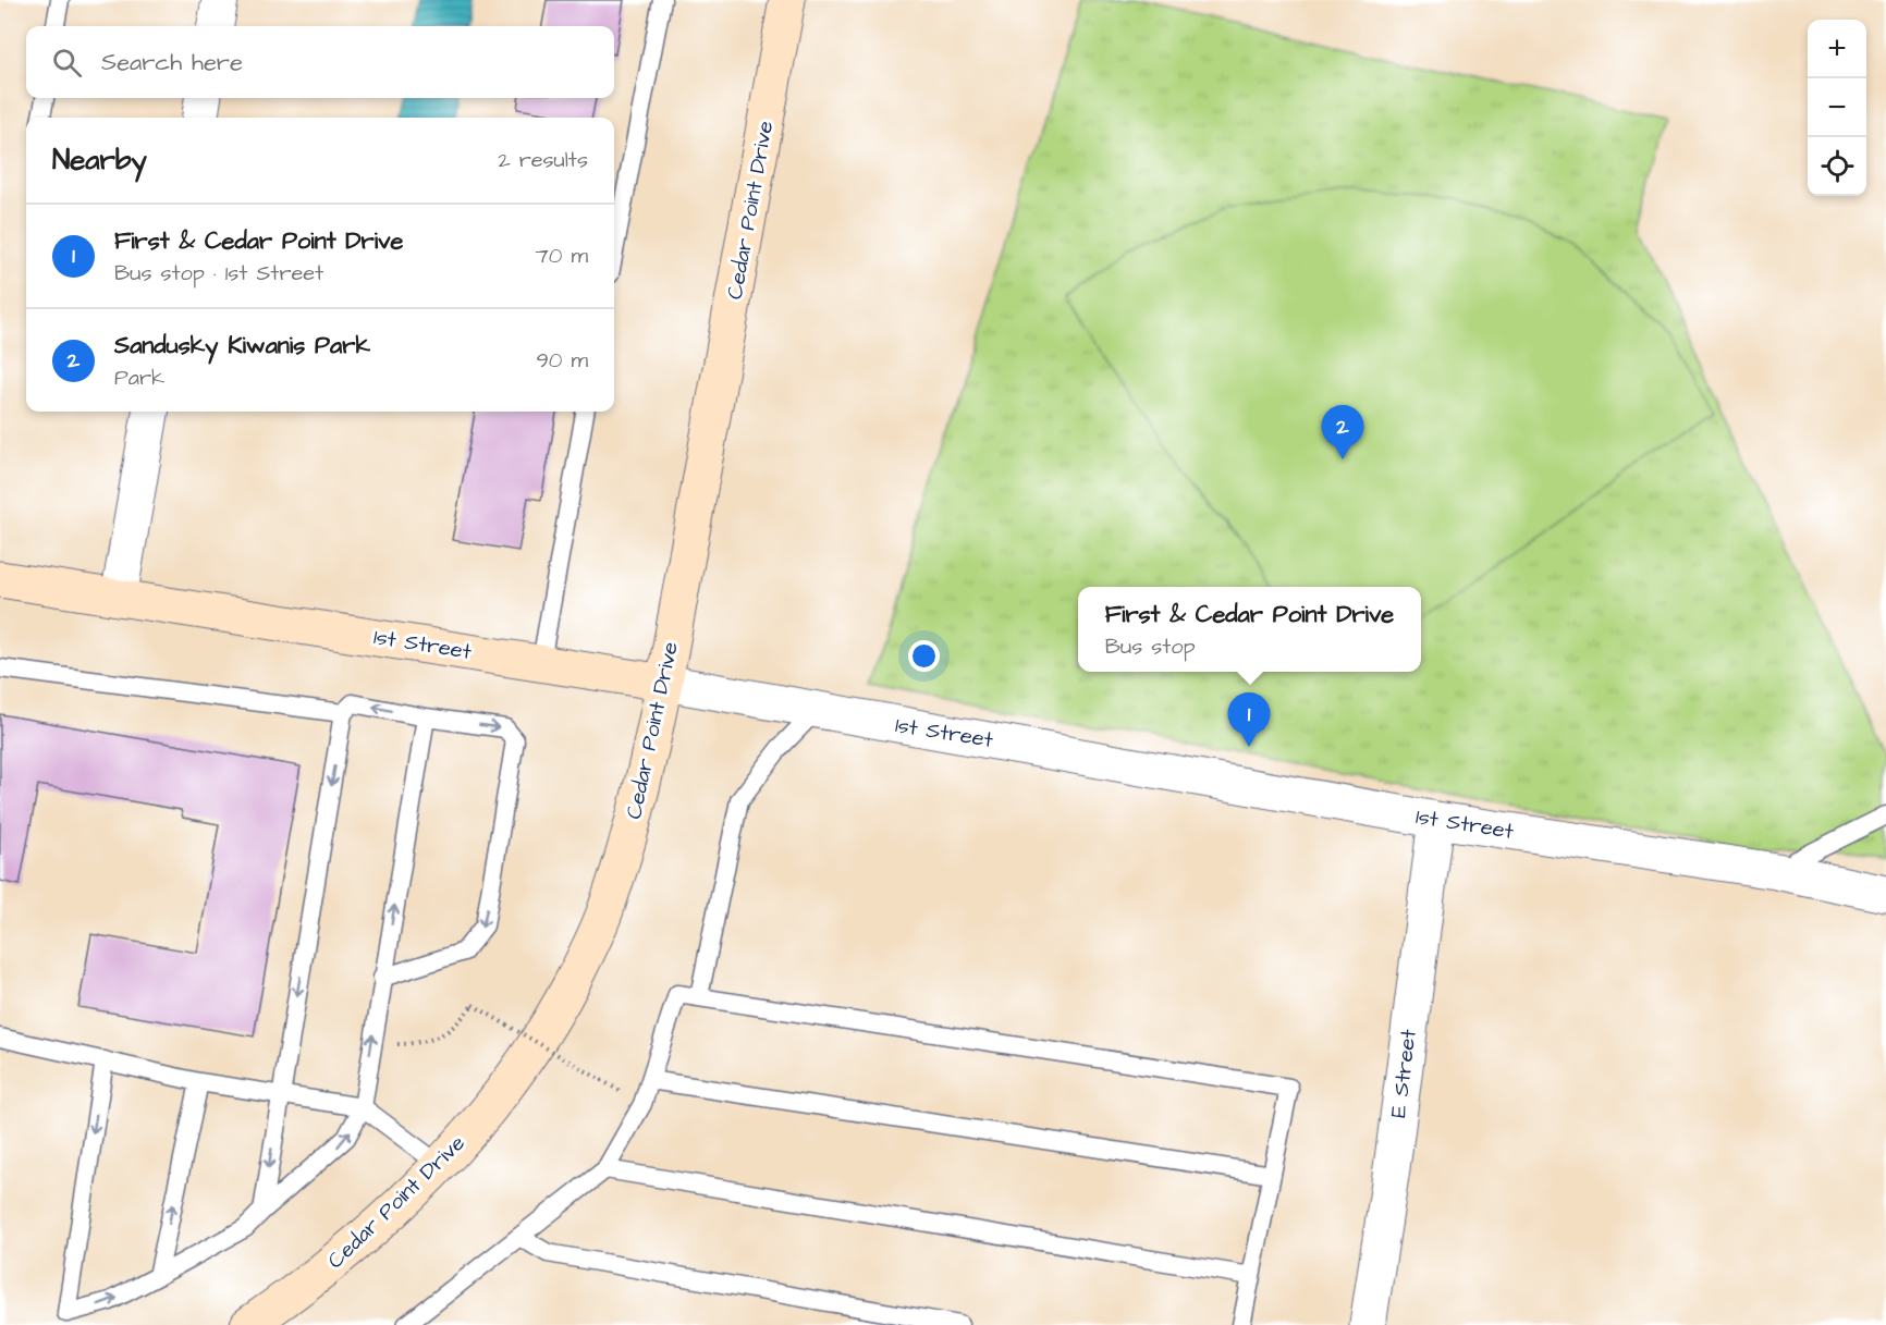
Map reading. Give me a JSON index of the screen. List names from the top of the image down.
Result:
{
  "streets": {
    "main road": ["Cedar Point Drive", "1st Street"],
    "street": ["E Street"]
  },
  "crossings": [
    ["Cedar Point Drive", "1st Street"],
    ["1st Street", "E Street"]
  ],
  "page": {
    "map_buttons": ["+", "−"],
    "search": "Search here",
    "heading": ["Nearby", "2 results"],
    "list": [
      {
        "mark": "1",
        "name": "First & Cedar Point Drive",
        "note": "Bus stop · 1st Street",
        "value": "70 m"
      },
      {
        "mark": "2",
        "name": "Sandusky Kiwanis Park",
        "note": "Park",
        "value": "90 m"
      }
    ],
    "pins": ["2", "1"],
    "popup": ["First & Cedar Point Drive", "Bus stop"]
  }
}
